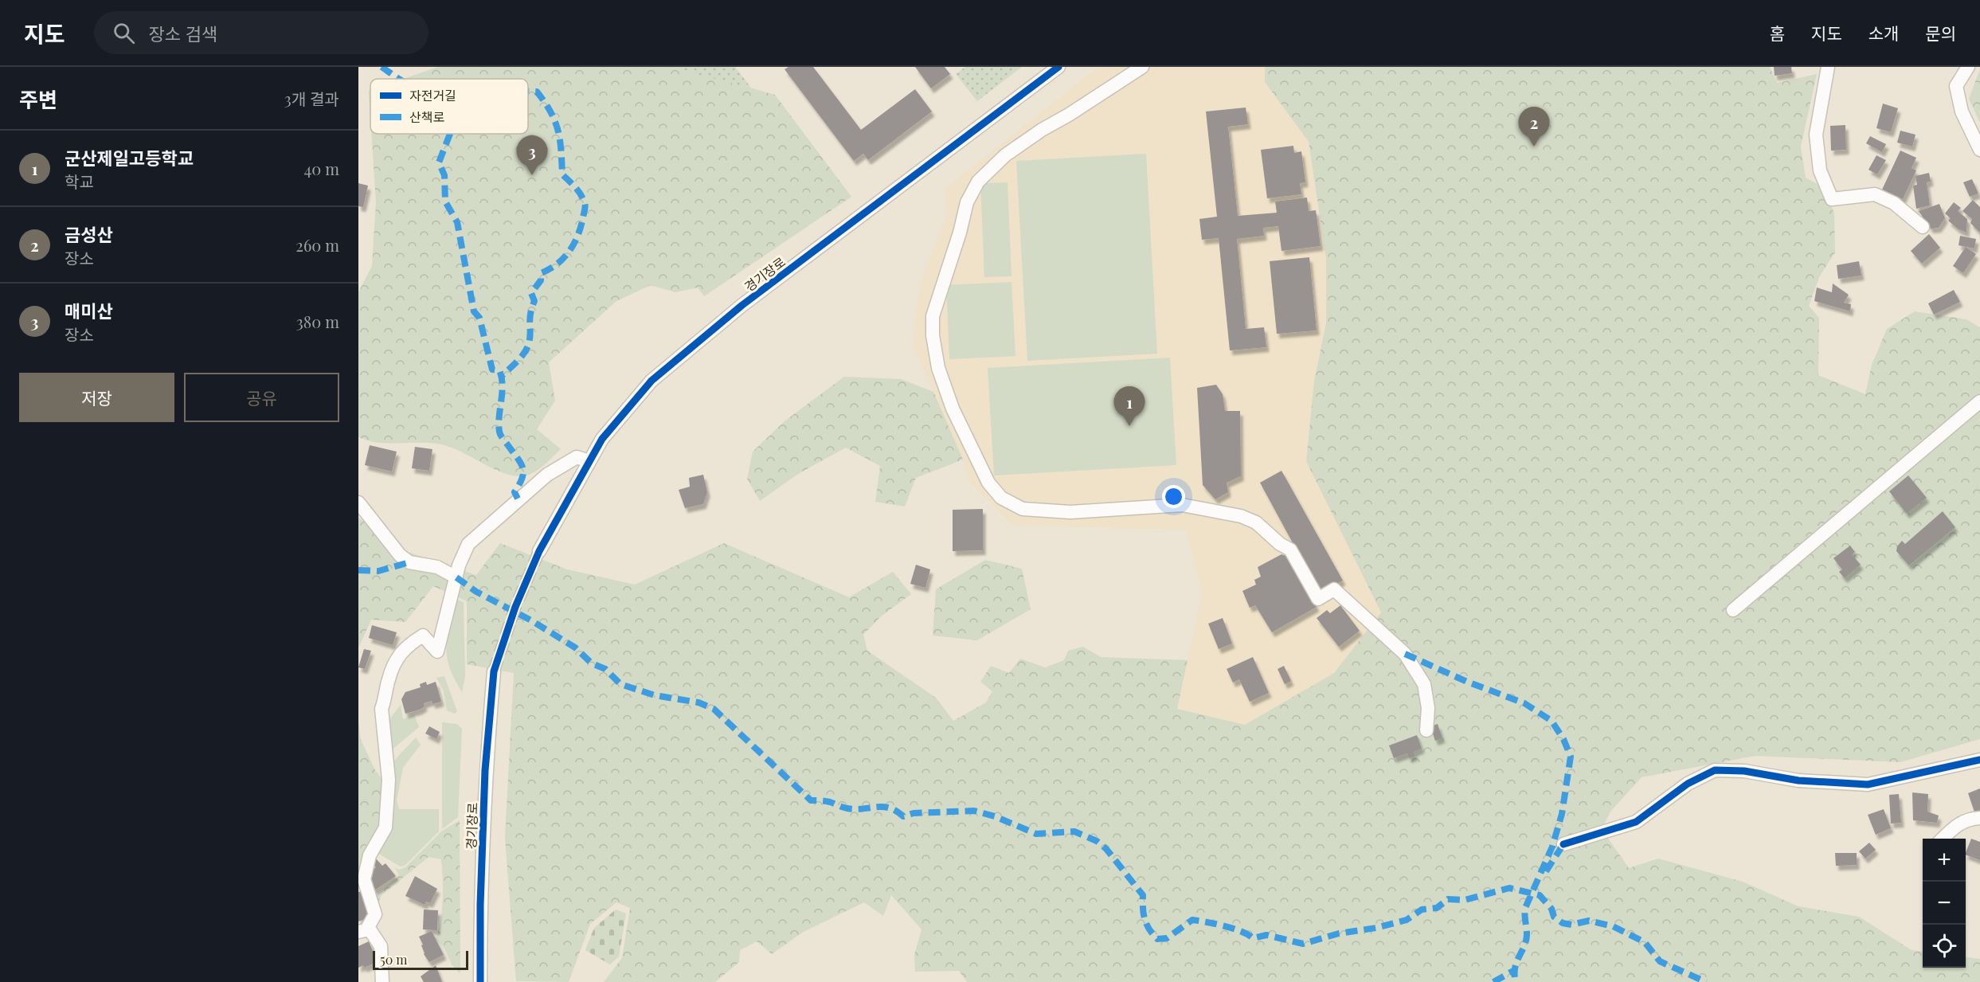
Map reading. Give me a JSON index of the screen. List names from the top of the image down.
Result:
{
  "streets": {
    "street": ["경기장로"]
  },
  "legend": ["자전거길", "산책로"],
  "scale_bar": "50 m",
  "page": {
    "header": "지도",
    "search": "장소 검색",
    "nav": [
      "홈",
      "지도",
      "소개",
      "문의"
    ],
    "heading": ["주변", "3개 결과"],
    "pins": ["2", "3", "1"],
    "list": [
      {
        "mark": "1",
        "name": "군산제일고등학교",
        "note": "학교",
        "value": "40 m"
      },
      {
        "mark": "2",
        "name": "금성산",
        "note": "장소",
        "value": "260 m"
      },
      {
        "mark": "3",
        "name": "매미산",
        "note": "장소",
        "value": "380 m"
      }
    ],
    "buttons": ["저장", "공유"],
    "map_buttons": ["+", "−"],
    "scale": "50 m"
  }
}
